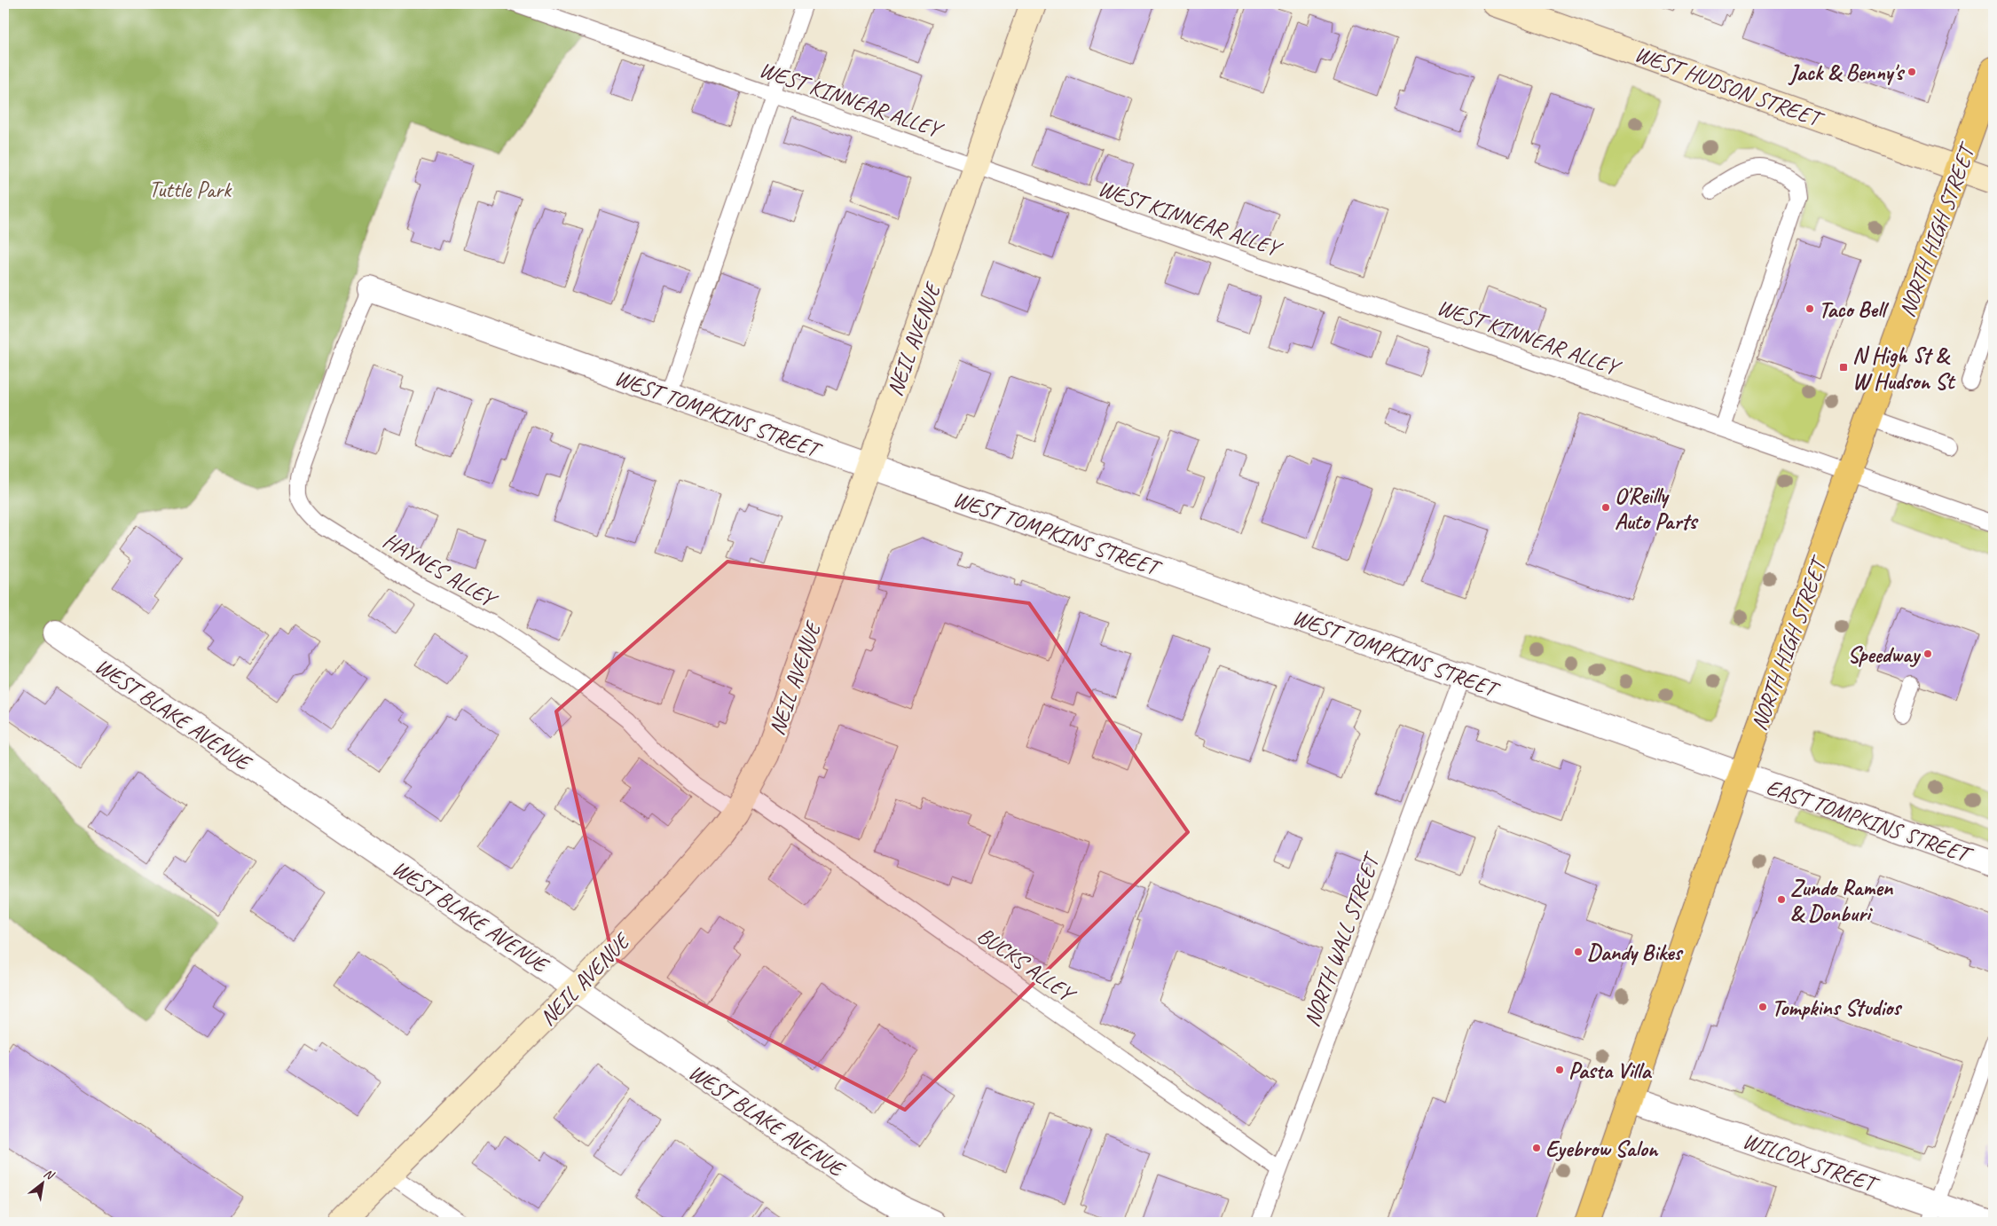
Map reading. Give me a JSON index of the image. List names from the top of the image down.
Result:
{
  "streets": {
    "main road": ["NORTH HIGH STREET"],
    "street": [
      "WEST HUDSON STREET",
      "NEIL AVENUE",
      "WEST TOMPKINS STREET",
      "WEST BLAKE AVENUE",
      "EAST TOMPKINS STREET",
      "WILCOX STREET"
    ],
    "lane": [
      "WEST KINNEAR ALLEY",
      "HAYNES ALLEY",
      "NORTH WALL STREET",
      "BUCKS ALLEY"
    ]
  },
  "crossings": [
    ["WEST HUDSON STREET", "NORTH HIGH STREET"],
    ["WEST KINNEAR ALLEY", "NORTH HIGH STREET"],
    ["WEST KINNEAR ALLEY", "NEIL AVENUE"],
    ["NORTH HIGH STREET", "WEST TOMPKINS STREET"],
    ["NORTH HIGH STREET", "EAST TOMPKINS STREET"],
    ["NORTH HIGH STREET", "WILCOX STREET"],
    ["NEIL AVENUE", "WEST TOMPKINS STREET"],
    ["NEIL AVENUE", "HAYNES ALLEY"],
    ["NEIL AVENUE", "WEST BLAKE AVENUE"],
    ["NEIL AVENUE", "BUCKS ALLEY"],
    ["WEST TOMPKINS STREET", "HAYNES ALLEY"],
    ["WEST TOMPKINS STREET", "EAST TOMPKINS STREET"],
    ["WEST TOMPKINS STREET", "NORTH WALL STREET"],
    ["HAYNES ALLEY", "BUCKS ALLEY"],
    ["NORTH WALL STREET", "BUCKS ALLEY"]
  ],
  "parks": ["Tuttle Park"],
  "places": {
    "other": [
      "Jack & Benny's",
      "Taco Bell",
      "O'Reilly Auto Parts",
      "Speedway",
      "Zundo Ramen & Donburi",
      "Dandy Bikes",
      "Tompkins Studios",
      "Pasta Villa",
      "Eyebrow Salon"
    ],
    "transit": ["N High St & W Hudson St"]
  },
  "north": "top right"
}
